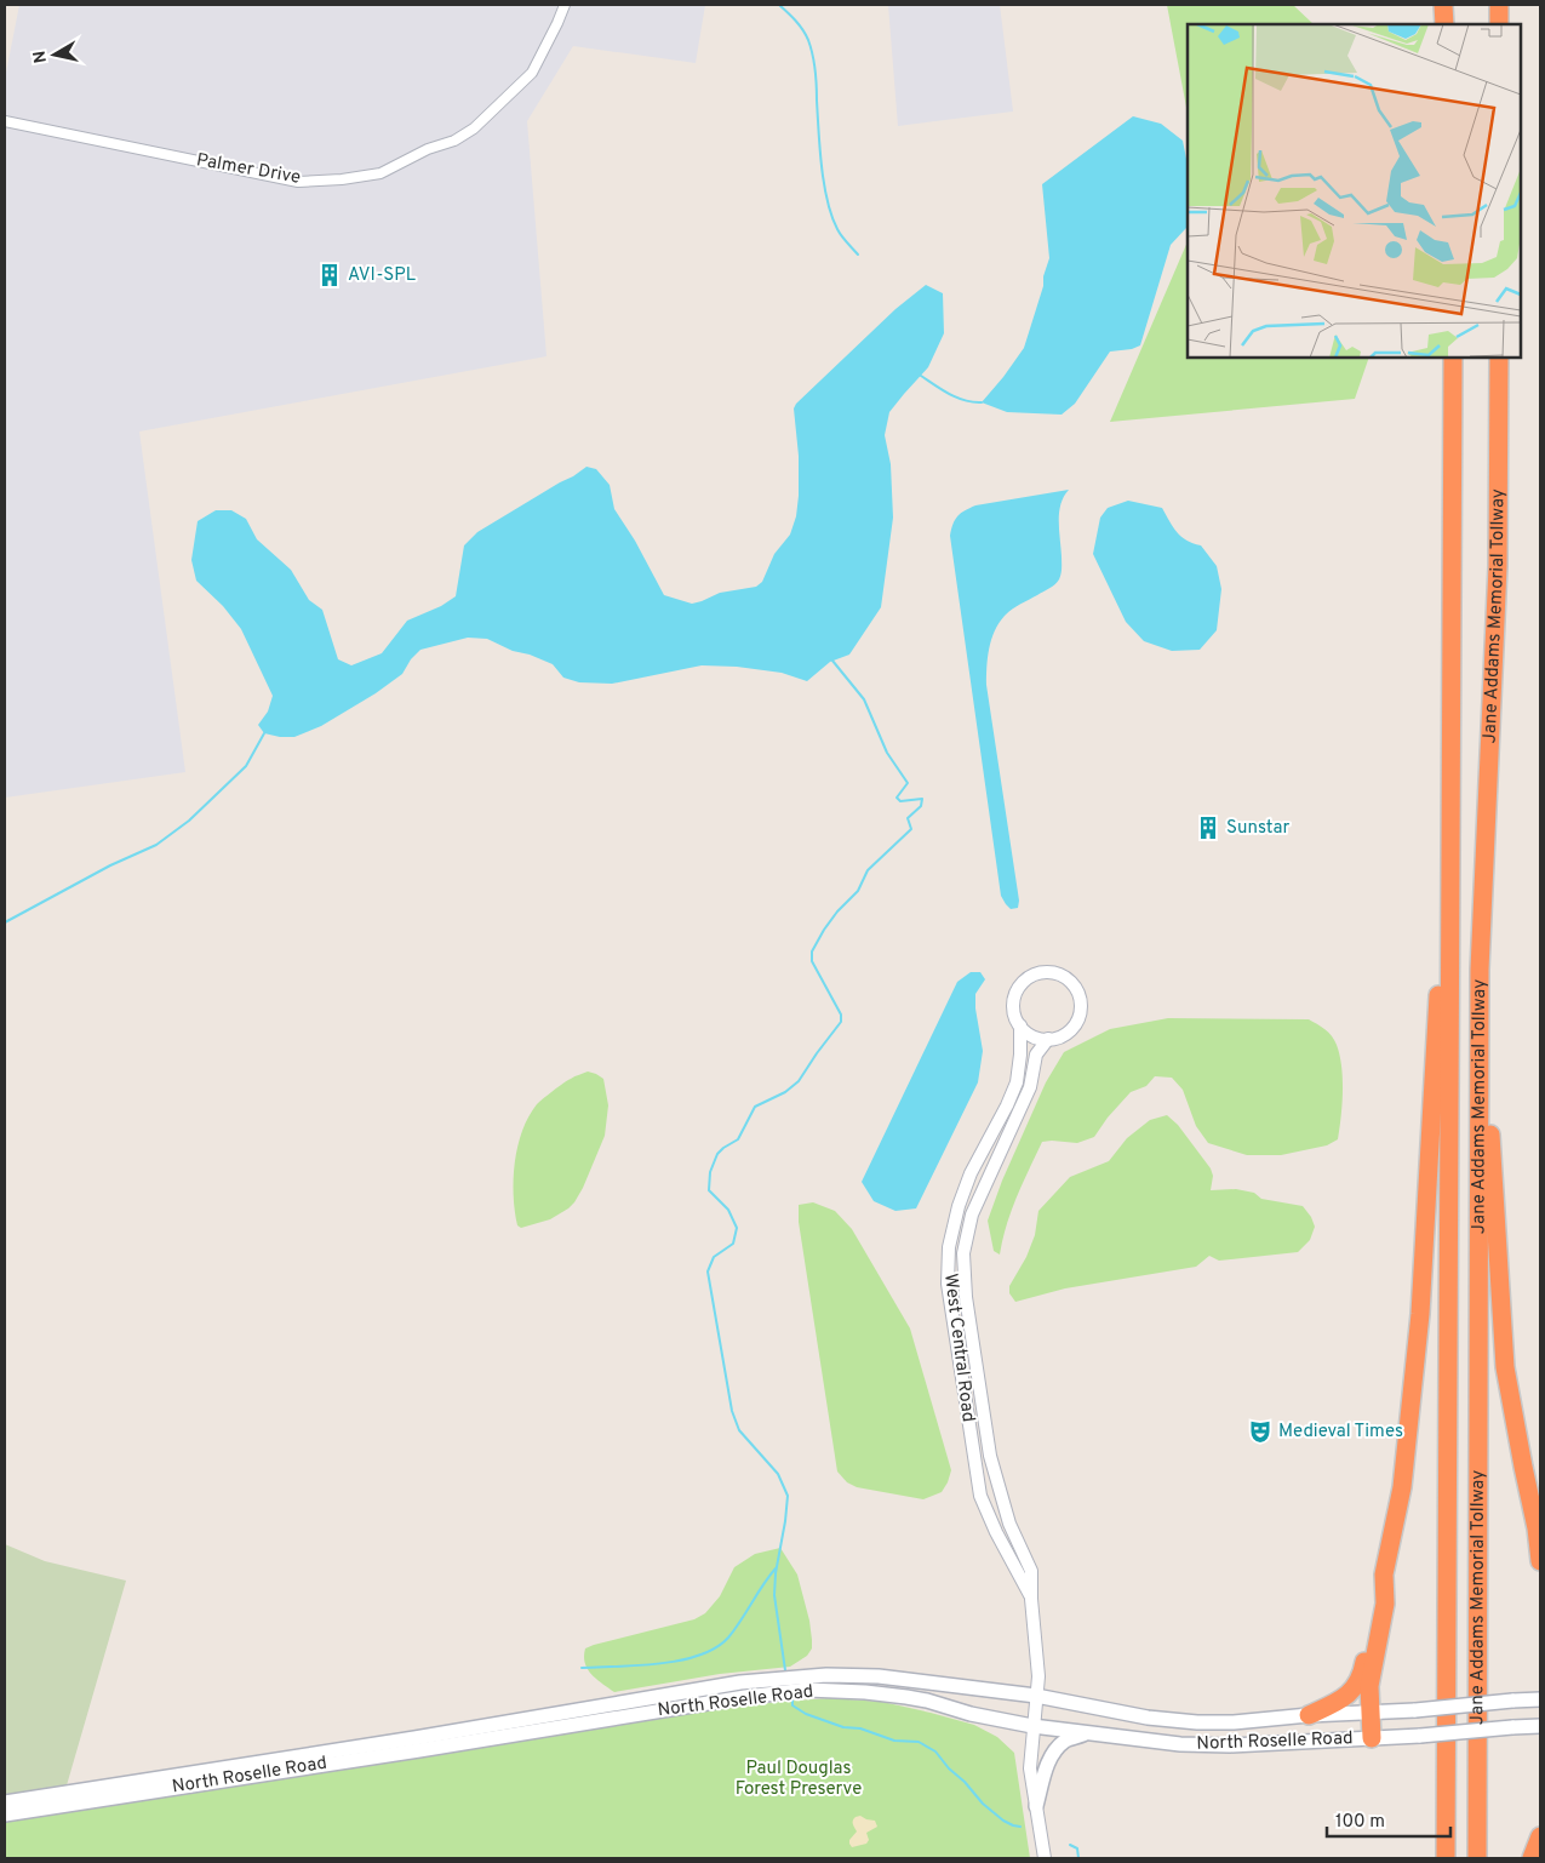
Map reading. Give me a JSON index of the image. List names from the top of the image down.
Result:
{
  "streets": {
    "highway": ["Jane Addams Memorial Tollway"],
    "main road": ["North Roselle Road"],
    "street": ["Palmer Drive", "West Central Road"]
  },
  "crossings": [
    ["West Central Road", "North Roselle Road"]
  ],
  "parks": ["Paul Douglas Forest Preserve"],
  "places": {
    "building": ["AVI-SPL", "Sunstar"],
    "theatre": ["Medieval Times"]
  },
  "scale_bar": "100 m",
  "north": "left"
}
